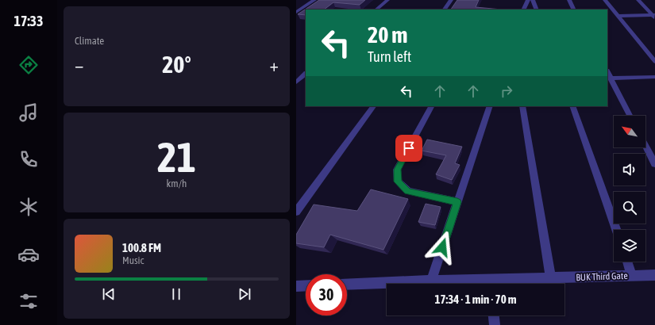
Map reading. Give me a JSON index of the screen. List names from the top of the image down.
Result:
{
  "streets": {
    "street": ["BUK Third Gate"]
  },
  "north": "top left",
  "page": {
    "tabs": "17:33",
    "tile": [
      "Climate",
      ["21", "km/h"]
    ],
    "turn": ["20 m", "Turn left"],
    "heat": ["−", "20°", "+"],
    "song": ["100.8 FM", "Music"],
    "limit": "30",
    "trip": "17:34 · 1 min · 70 m"
  }
}
